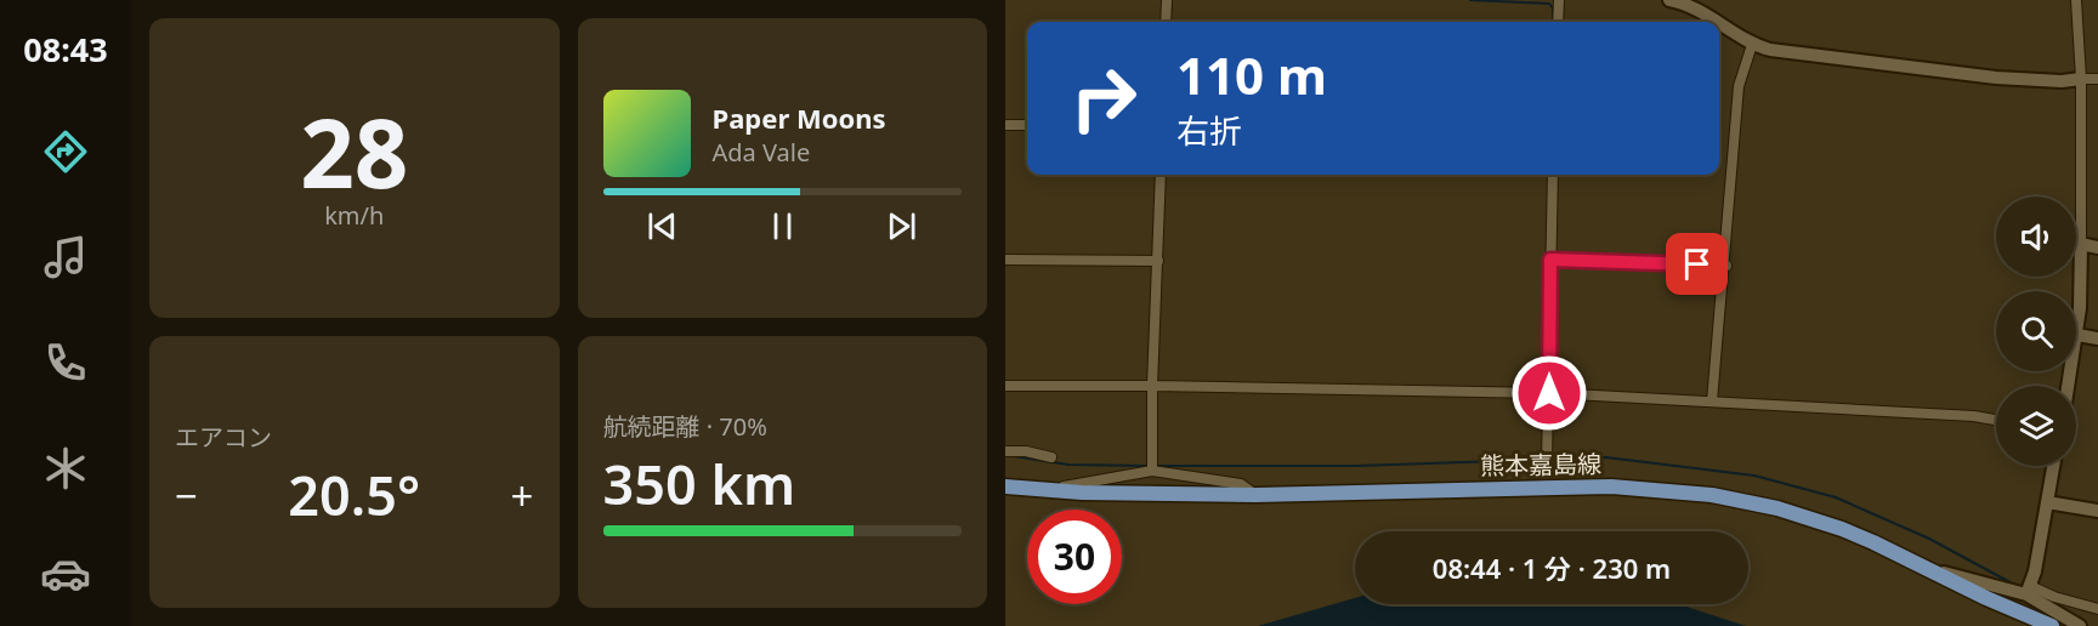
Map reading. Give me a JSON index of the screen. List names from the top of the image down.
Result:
{
  "streets": {
    "main road": ["熊本嘉島線"]
  },
  "page": {
    "tabs": "08:43",
    "tile": [
      ["28", "km/h"],
      "エアコン",
      ["航続距離 · 70%", "350 km"]
    ],
    "turn": ["110 m", "右折"],
    "song": ["Paper Moons", "Ada Vale"],
    "heat": ["−", "20.5°", "+"],
    "limit": "30",
    "trip": "08:44 · 1 分 · 230 m"
  }
}
